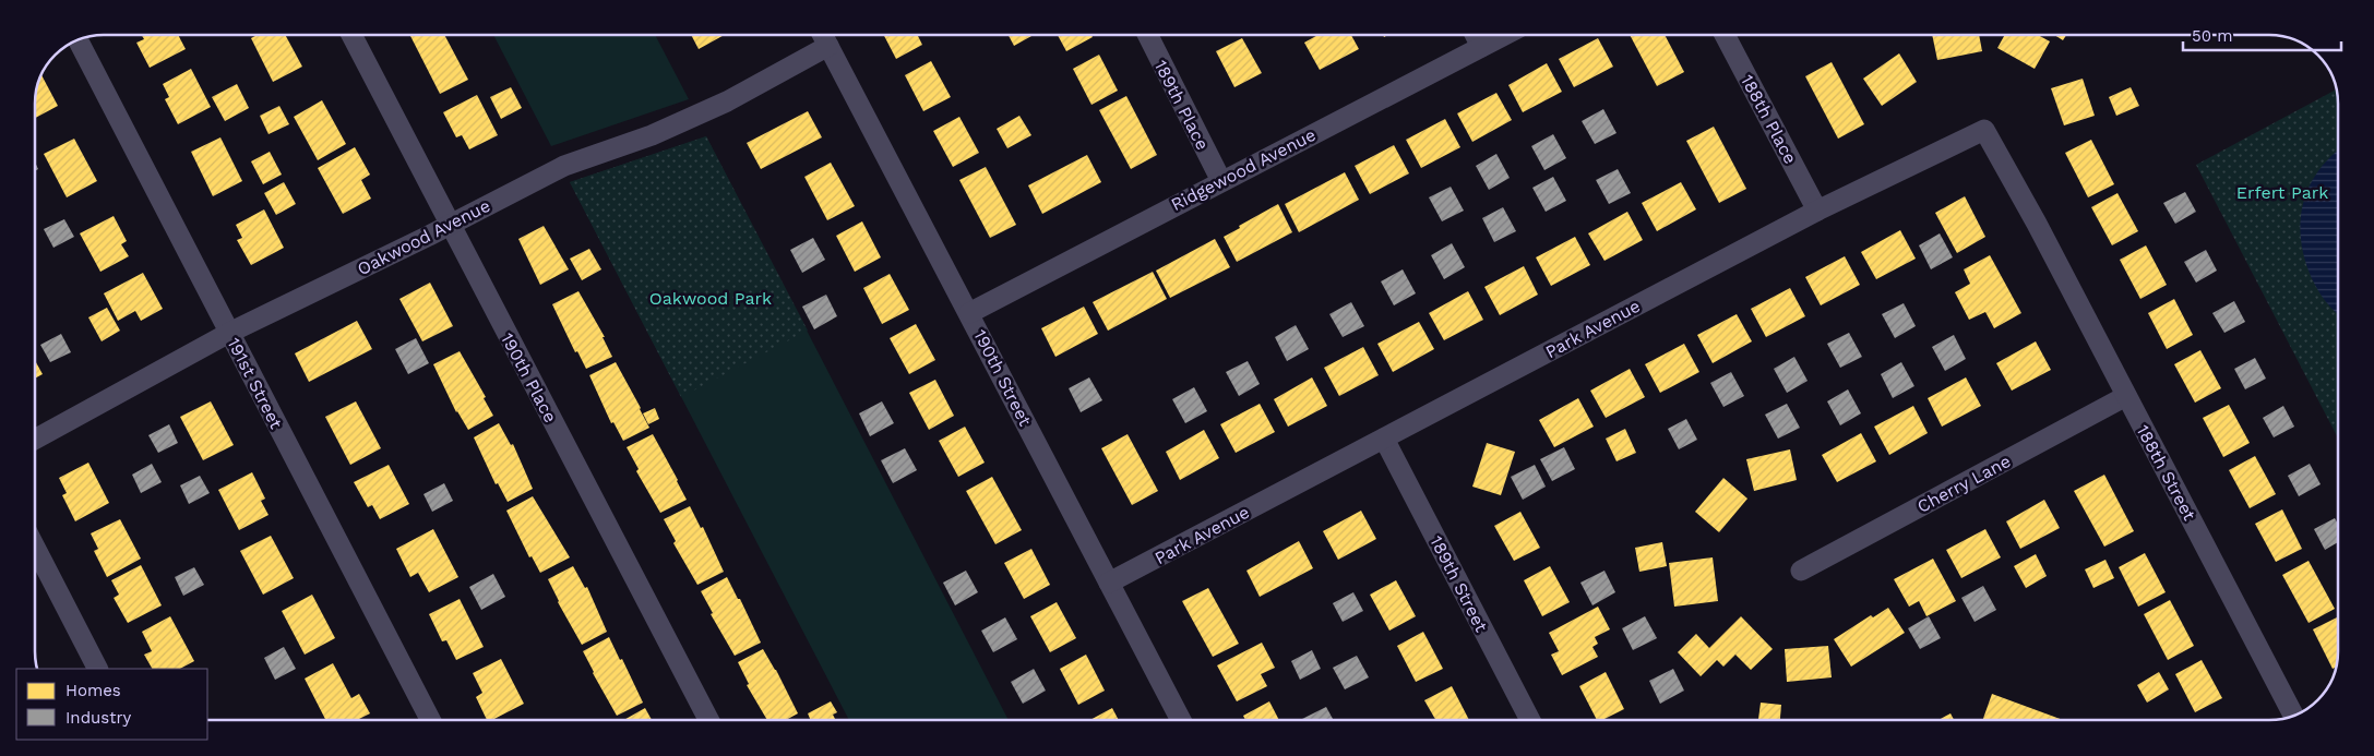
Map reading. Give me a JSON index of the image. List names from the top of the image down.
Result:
{
  "streets": {
    "street": [
      "189th Place",
      "188th Place",
      "Ridgewood Avenue",
      "Oakwood Avenue",
      "Park Avenue",
      "190th Place",
      "190th Street",
      "191st Street",
      "188th Street",
      "Cherry Lane",
      "189th Street"
    ]
  },
  "crossings": [
    ["189th Place", "Ridgewood Avenue"],
    ["188th Place", "Park Avenue"],
    ["Ridgewood Avenue", "190th Street"],
    ["Oakwood Avenue", "190th Place"],
    ["Oakwood Avenue", "190th Street"],
    ["Oakwood Avenue", "191st Street"],
    ["Park Avenue", "190th Street"],
    ["Park Avenue", "188th Street"],
    ["Park Avenue", "189th Street"],
    ["188th Street", "Cherry Lane"]
  ],
  "parks": ["Erfert Park", "Oakwood Park"],
  "legend": ["Homes", "Industry"],
  "scale_bar": "50 m"
}
